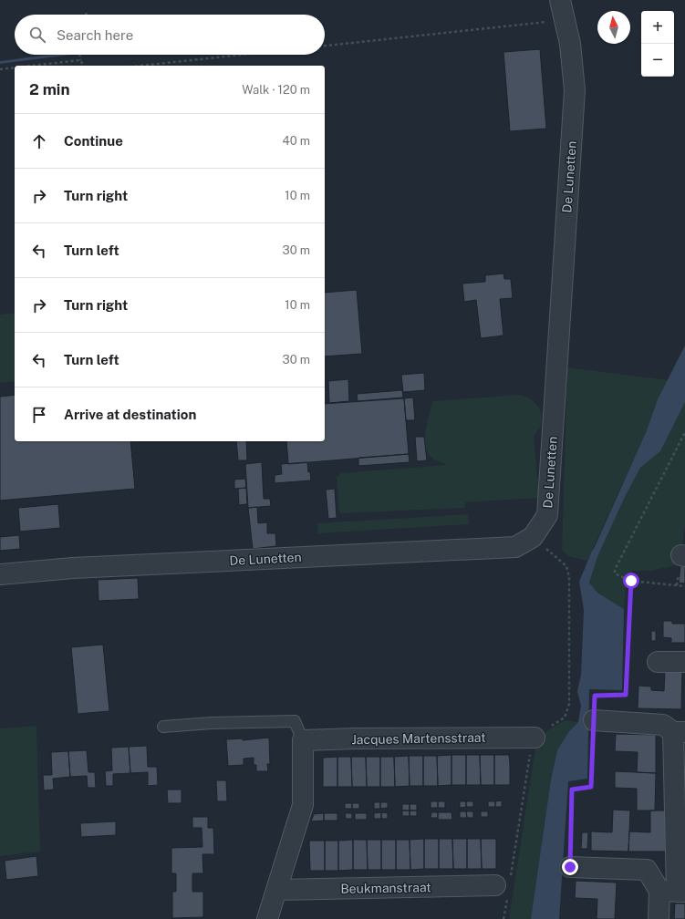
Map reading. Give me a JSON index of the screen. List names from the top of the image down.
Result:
{
  "streets": {
    "street": ["De Lunetten", "Jacques Martensstraat", "Beukmanstraat"]
  },
  "north": "top",
  "page": {
    "map_buttons": ["+", "−"],
    "search": "Search here",
    "heading": ["2 min", "Walk · 120 m"],
    "list": [
      ["Continue", "40 m"],
      ["Turn right", "10 m"],
      ["Turn left", "30 m"],
      ["Turn right", "10 m"],
      ["Turn left", "30 m"],
      "Arrive at destination"
    ]
  }
}
